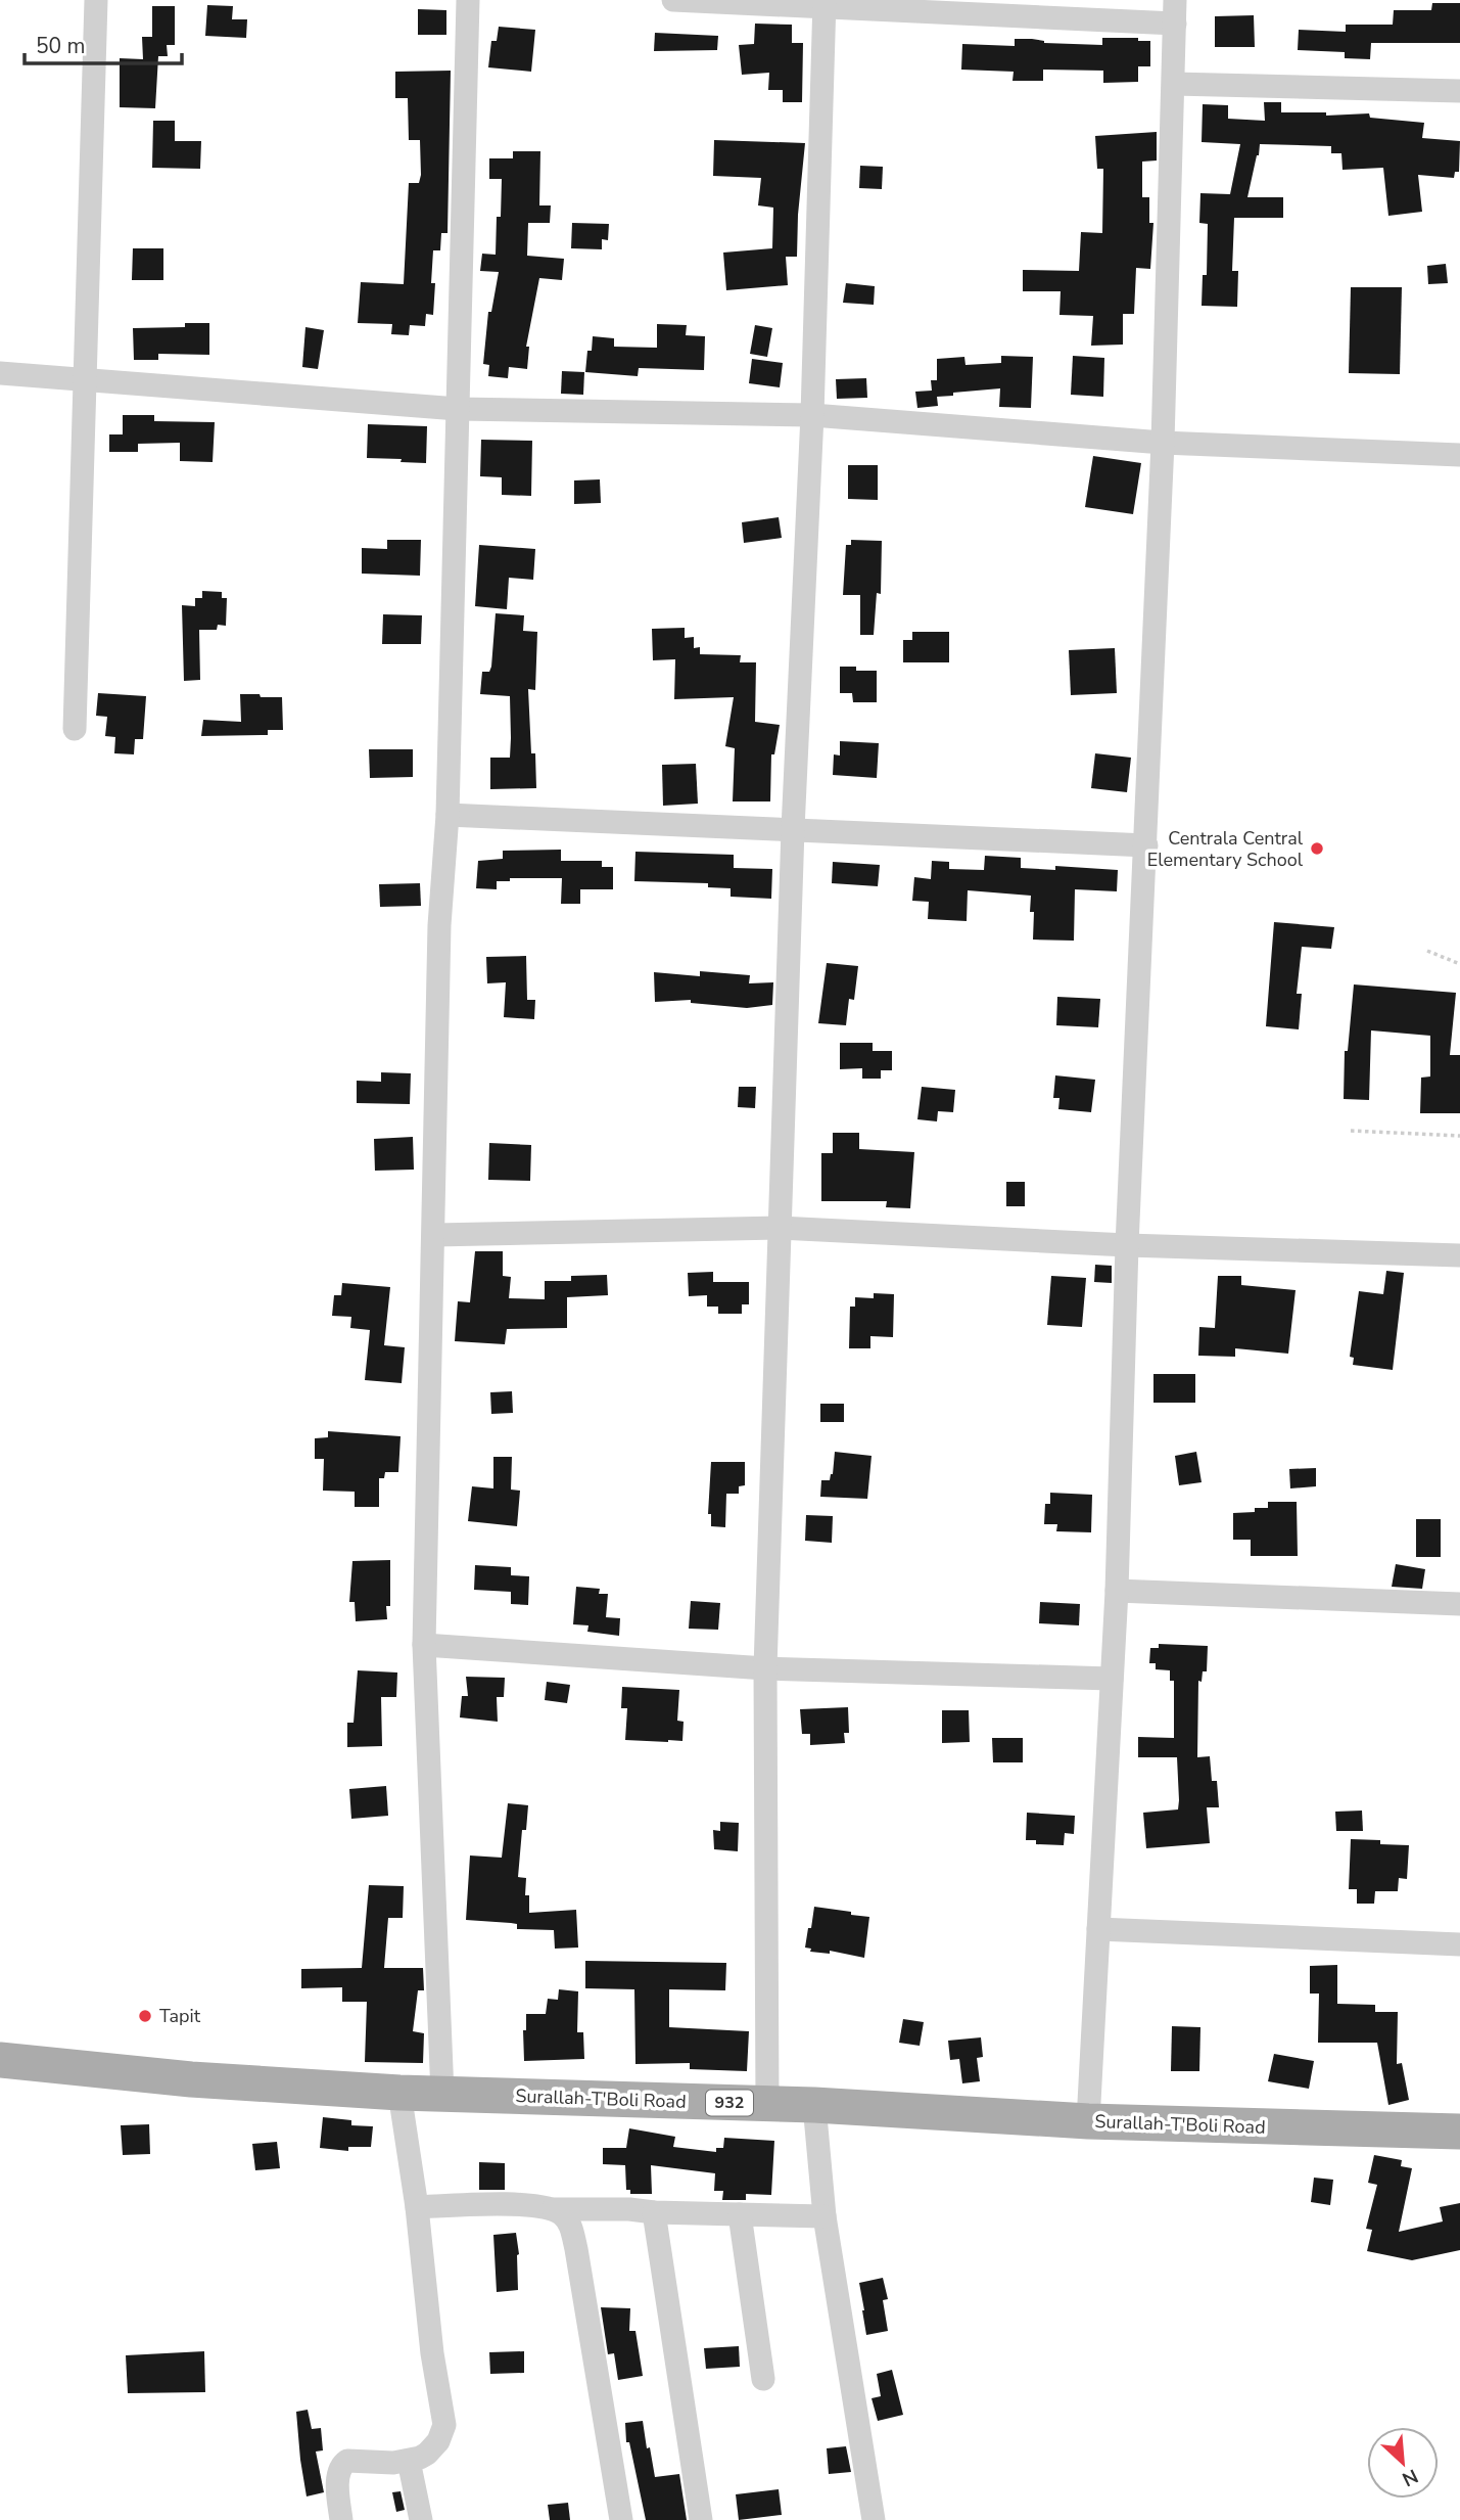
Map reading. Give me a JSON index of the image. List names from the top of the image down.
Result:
{
  "streets": {
    "main road": ["Surallah-T'Boli Road", "932"]
  },
  "places": ["Centrala Central Elementary School", "Tapit"],
  "scale_bar": "50 m",
  "north": "bottom right"
}
